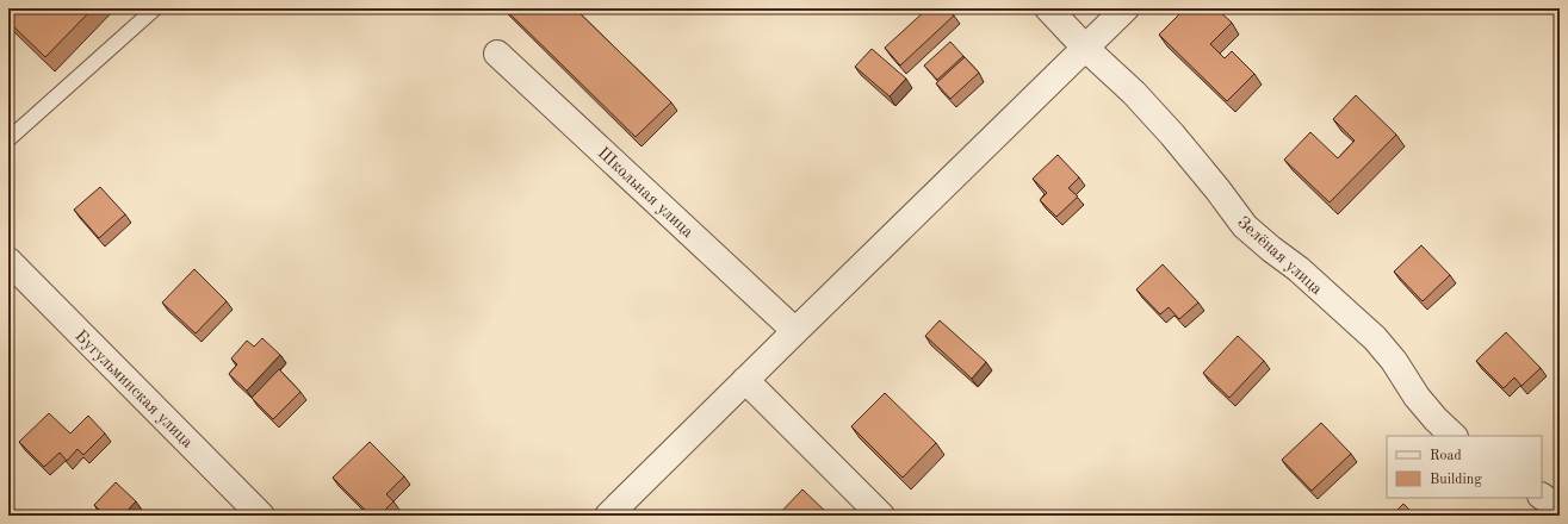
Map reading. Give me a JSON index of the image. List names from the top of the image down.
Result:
{
  "streets": {
    "street": ["Школьная улица", "Зелёная улица", "Бугульминская улица"]
  },
  "legend": ["Road", "Building"]
}
